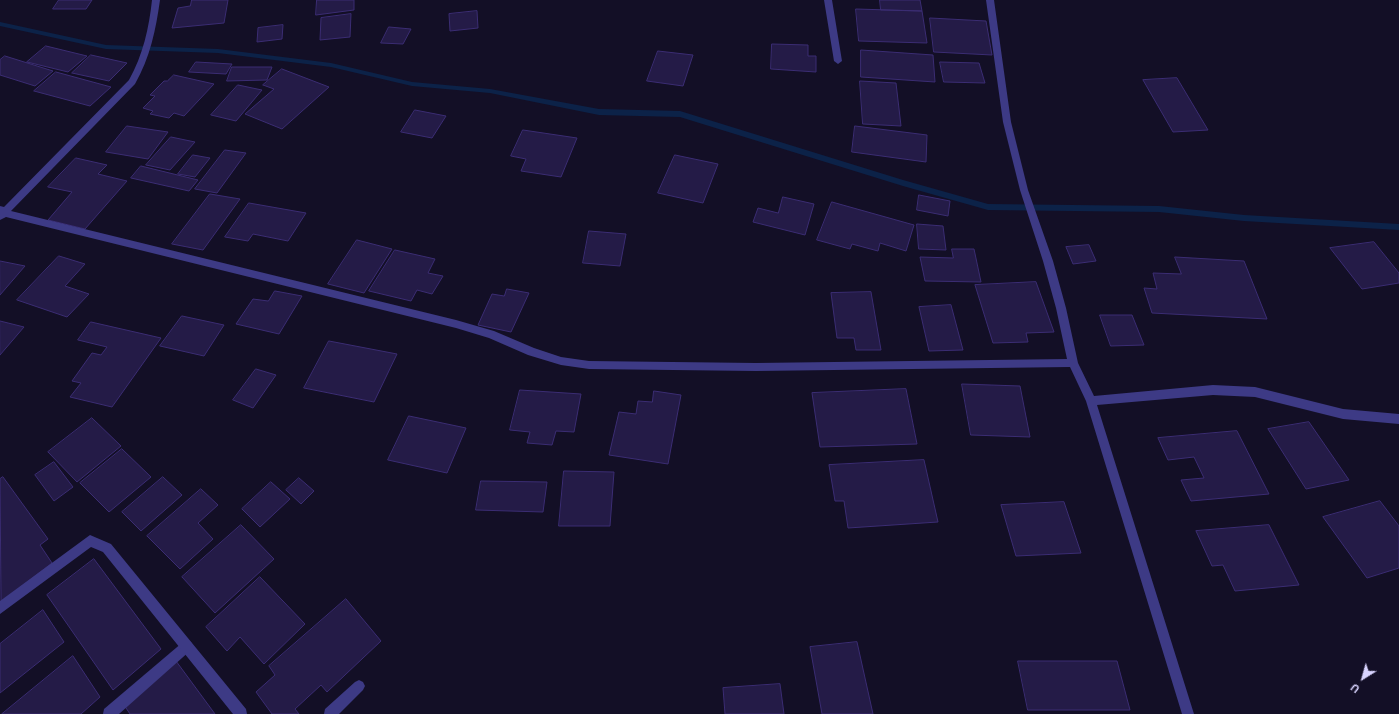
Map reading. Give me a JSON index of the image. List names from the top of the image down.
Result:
{
  "north": "bottom left"
}
